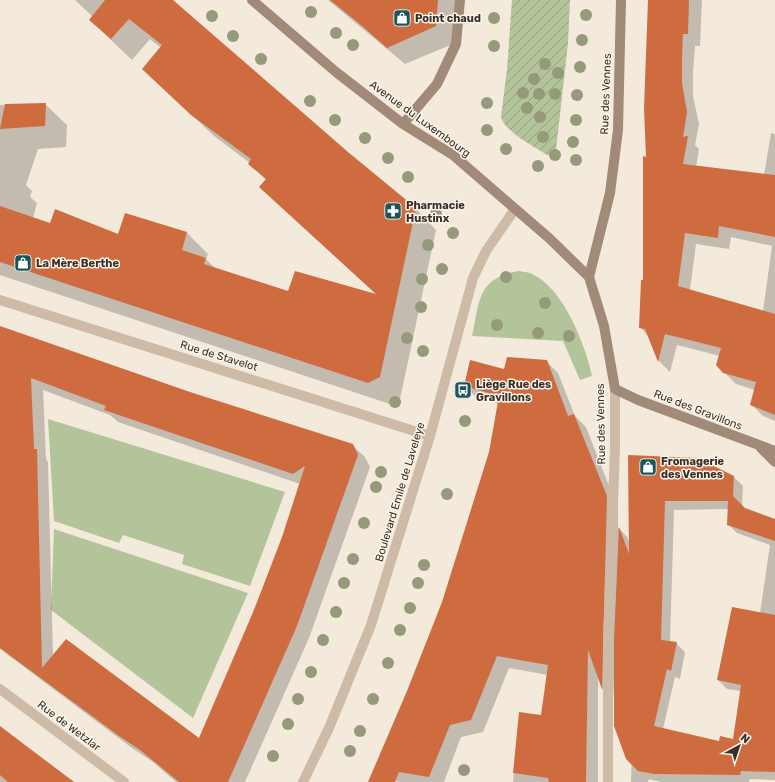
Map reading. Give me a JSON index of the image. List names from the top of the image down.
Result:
{
  "streets": {
    "street": [
      "Rue des Vennes",
      "Avenue du Luxembourg",
      "Rue de Stavelot",
      "Rue des Gravillons",
      "Boulevard Emile de Laveleye",
      "Rue de Wetzlar"
    ]
  },
  "crossings": [
    ["Rue des Vennes", "Avenue du Luxembourg"],
    ["Rue des Vennes", "Rue des Gravillons"],
    ["Avenue du Luxembourg", "Boulevard Emile de Laveleye"],
    ["Rue de Stavelot", "Boulevard Emile de Laveleye"]
  ],
  "places": {
    "shop": ["Point chaud", "La Mère Berthe", "Fromagerie des Vennes"],
    "pharmacy": ["Pharmacie Hustinx"],
    "bus stop": ["Liège Rue des Gravillons"]
  },
  "north": "top right"
}
